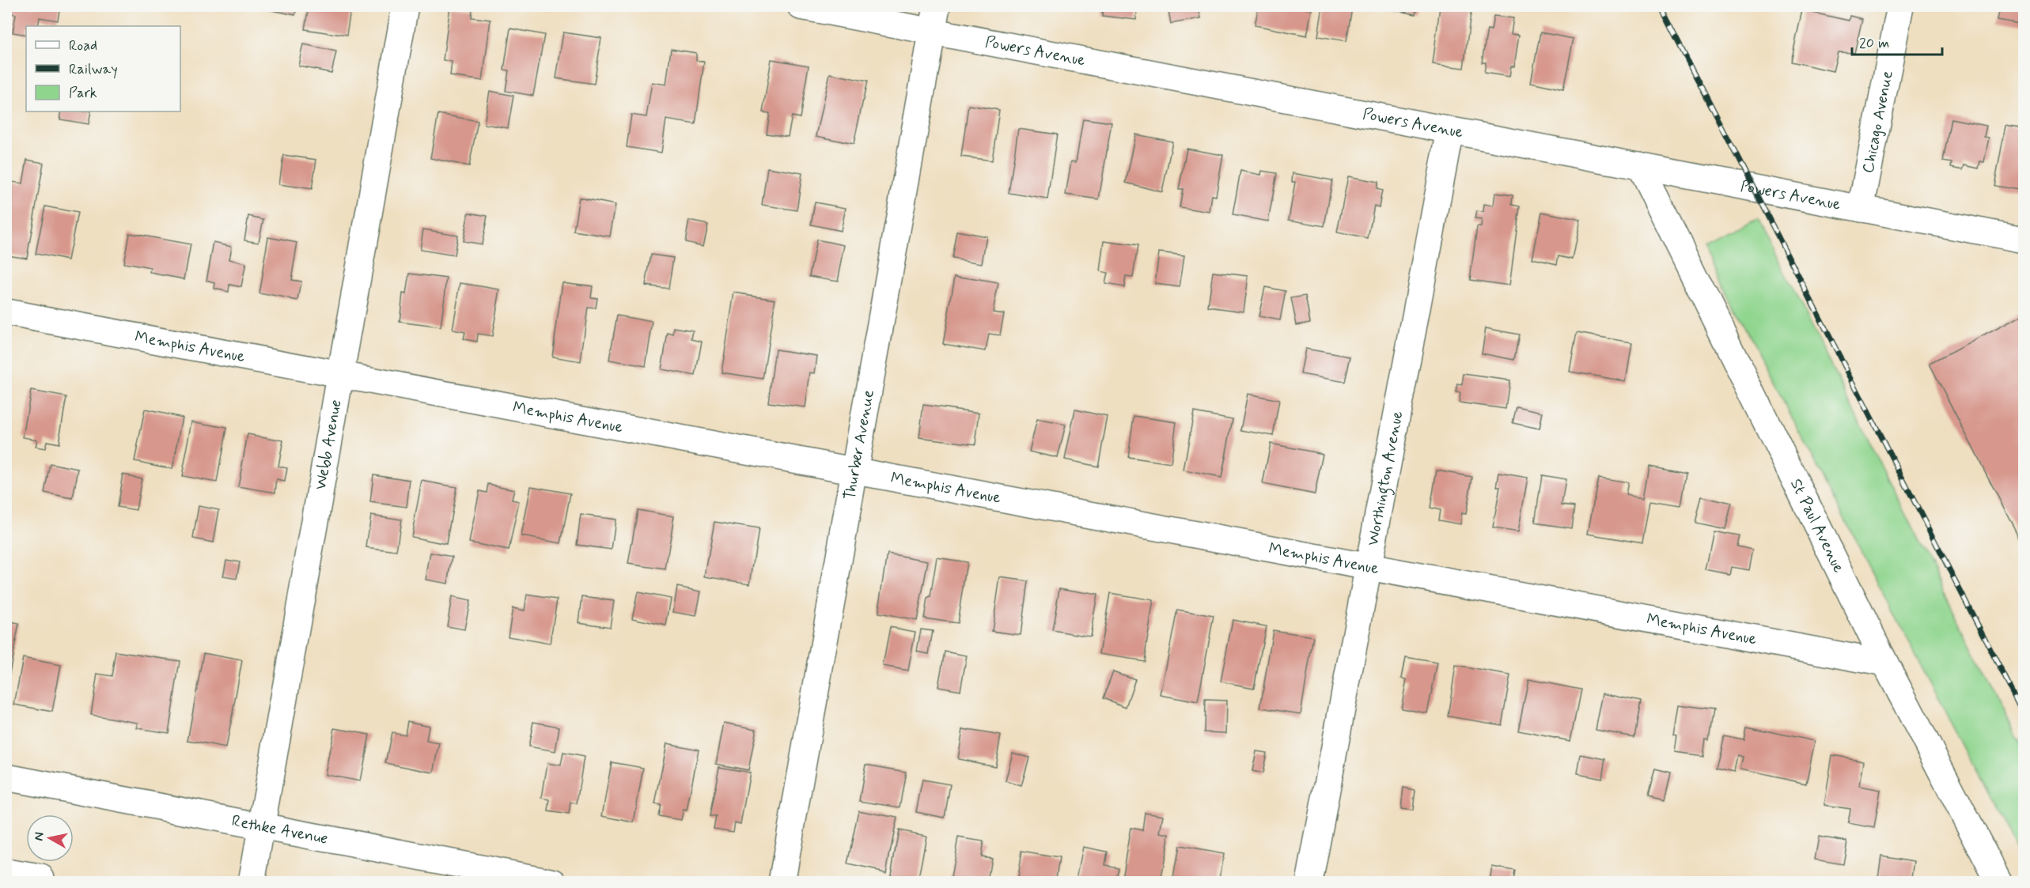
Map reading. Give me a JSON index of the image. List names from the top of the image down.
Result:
{
  "streets": {
    "street": [
      "Powers Avenue",
      "Chicago Avenue",
      "Memphis Avenue",
      "Thurber Avenue",
      "Webb Avenue",
      "Worthington Avenue",
      "St Paul Avenue",
      "Rethke Avenue"
    ]
  },
  "crossings": [
    ["Powers Avenue", "Chicago Avenue"],
    ["Powers Avenue", "Thurber Avenue"],
    ["Powers Avenue", "Worthington Avenue"],
    ["Powers Avenue", "St Paul Avenue"],
    ["Memphis Avenue", "Thurber Avenue"],
    ["Memphis Avenue", "Webb Avenue"],
    ["Memphis Avenue", "Worthington Avenue"],
    ["Memphis Avenue", "St Paul Avenue"],
    ["Webb Avenue", "Rethke Avenue"]
  ],
  "legend": ["Road", "Railway", "Park"],
  "scale_bar": "20 m",
  "north": "left"
}
